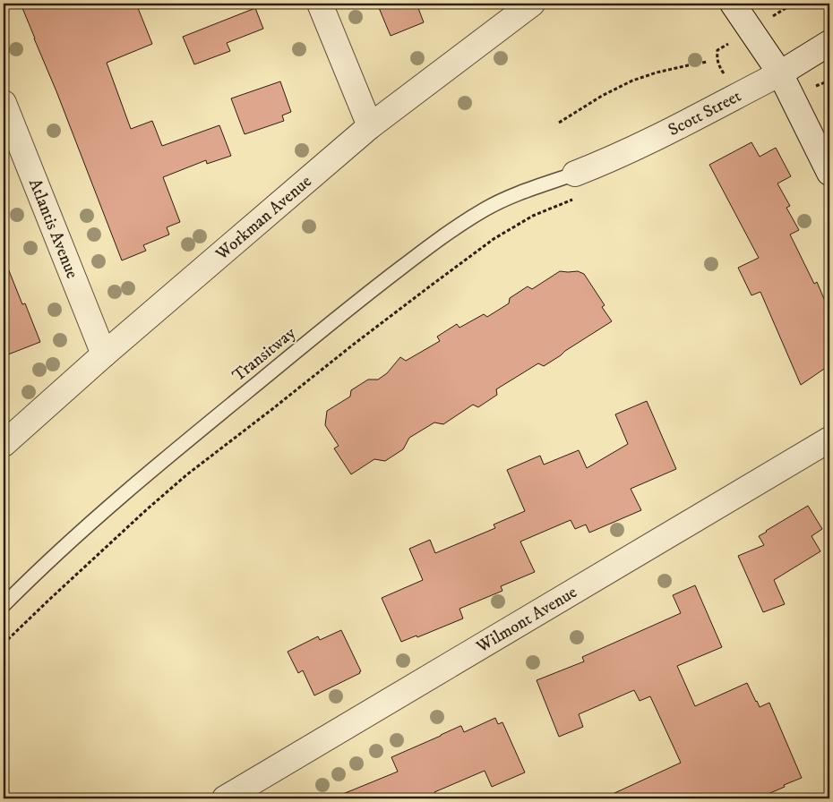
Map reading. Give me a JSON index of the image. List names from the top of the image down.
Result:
{
  "streets": {
    "street": [
      "Scott Street",
      "Workman Avenue",
      "Atlantis Avenue",
      "Wilmont Avenue"
    ],
    "lane": ["Transitway"]
  },
  "crossings": [
    ["Scott Street", "Transitway"],
    ["Workman Avenue", "Atlantis Avenue"]
  ]
}
